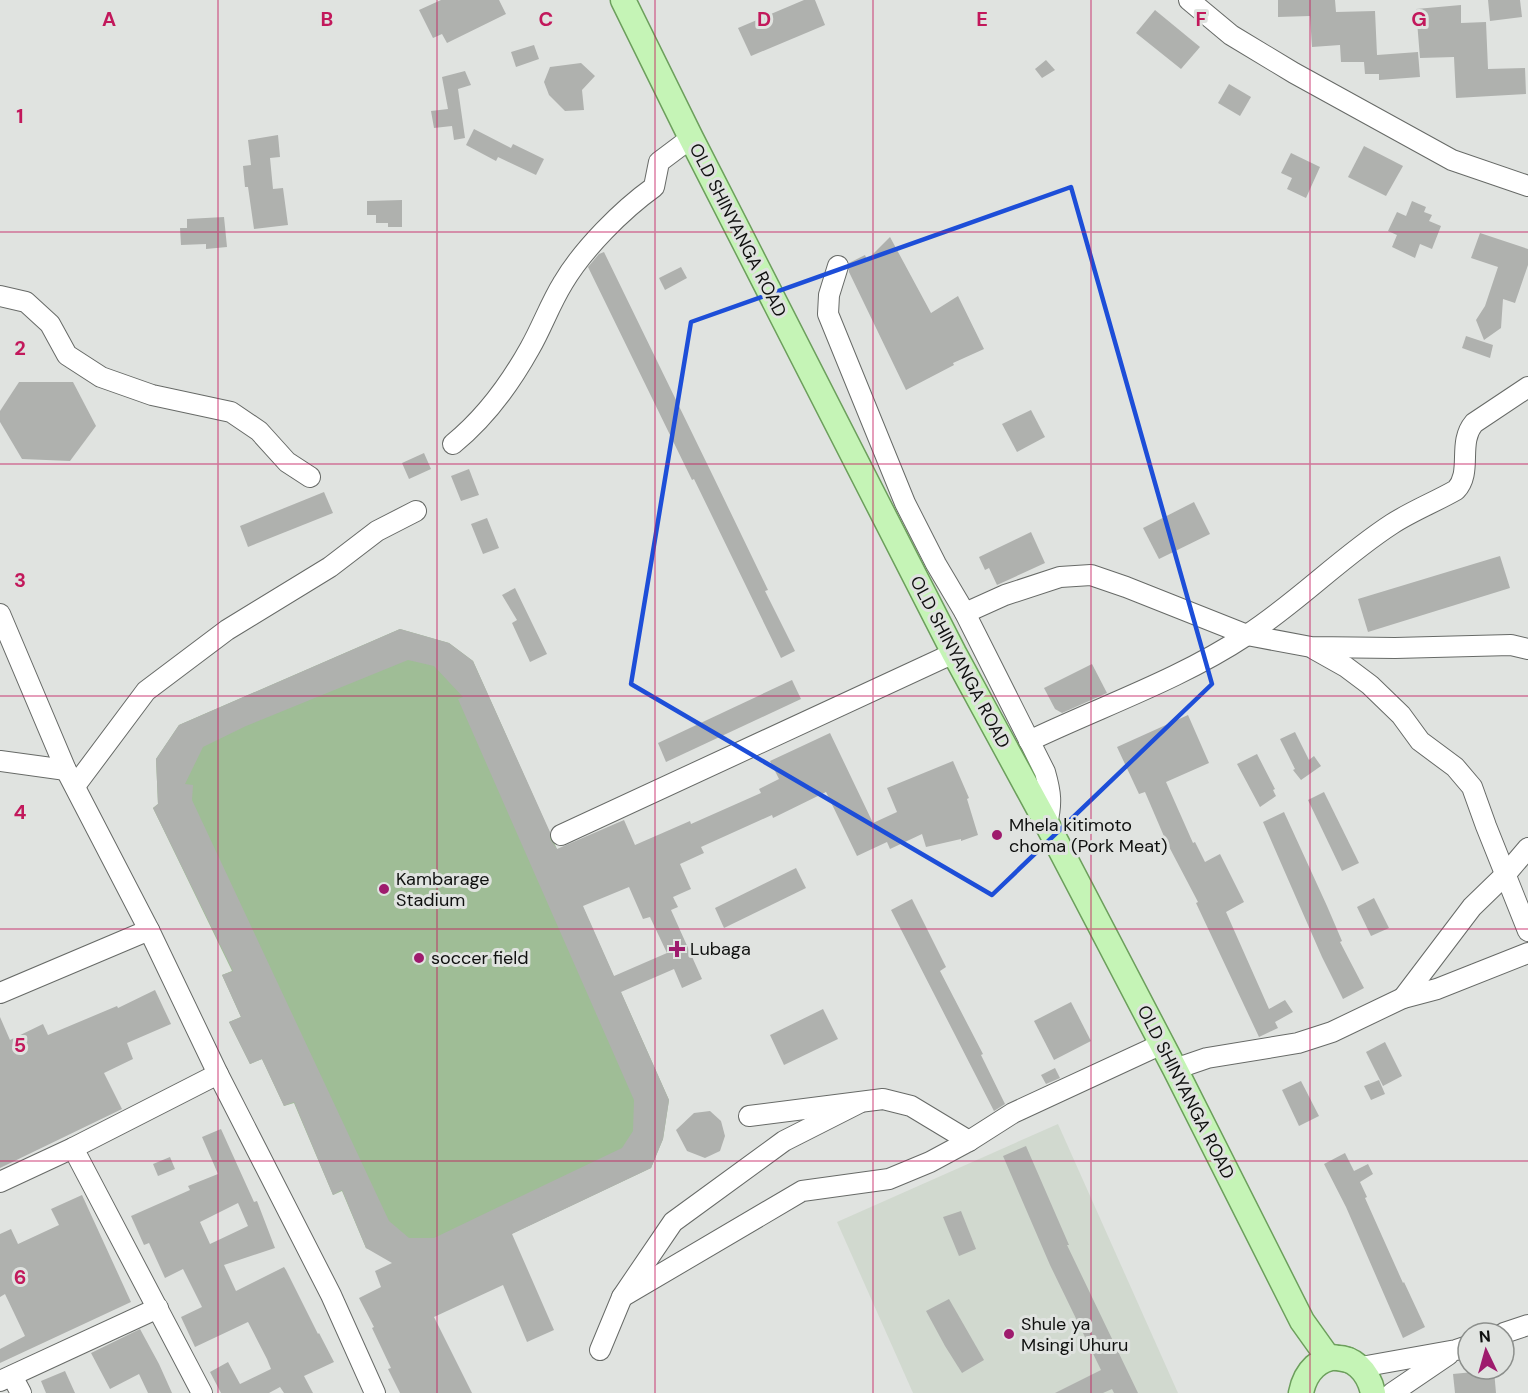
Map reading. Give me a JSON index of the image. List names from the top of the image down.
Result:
{
  "streets": {
    "main road": ["OLD SHINYANGA ROAD"]
  },
  "places": {
    "other": [
      "Mhela kitimoto choma (Pork Meat)",
      "Kambarage Stadium",
      "soccer field",
      "Shule ya Msingi Uhuru"
    ],
    "health": ["Lubaga"]
  },
  "north": "top",
  "grid": {
    "columns": [
      "A",
      "B",
      "C",
      "D",
      "E",
      "F",
      "G"
    ],
    "rows": [
      "1",
      "2",
      "3",
      "4",
      "5",
      "6"
    ]
  }
}
